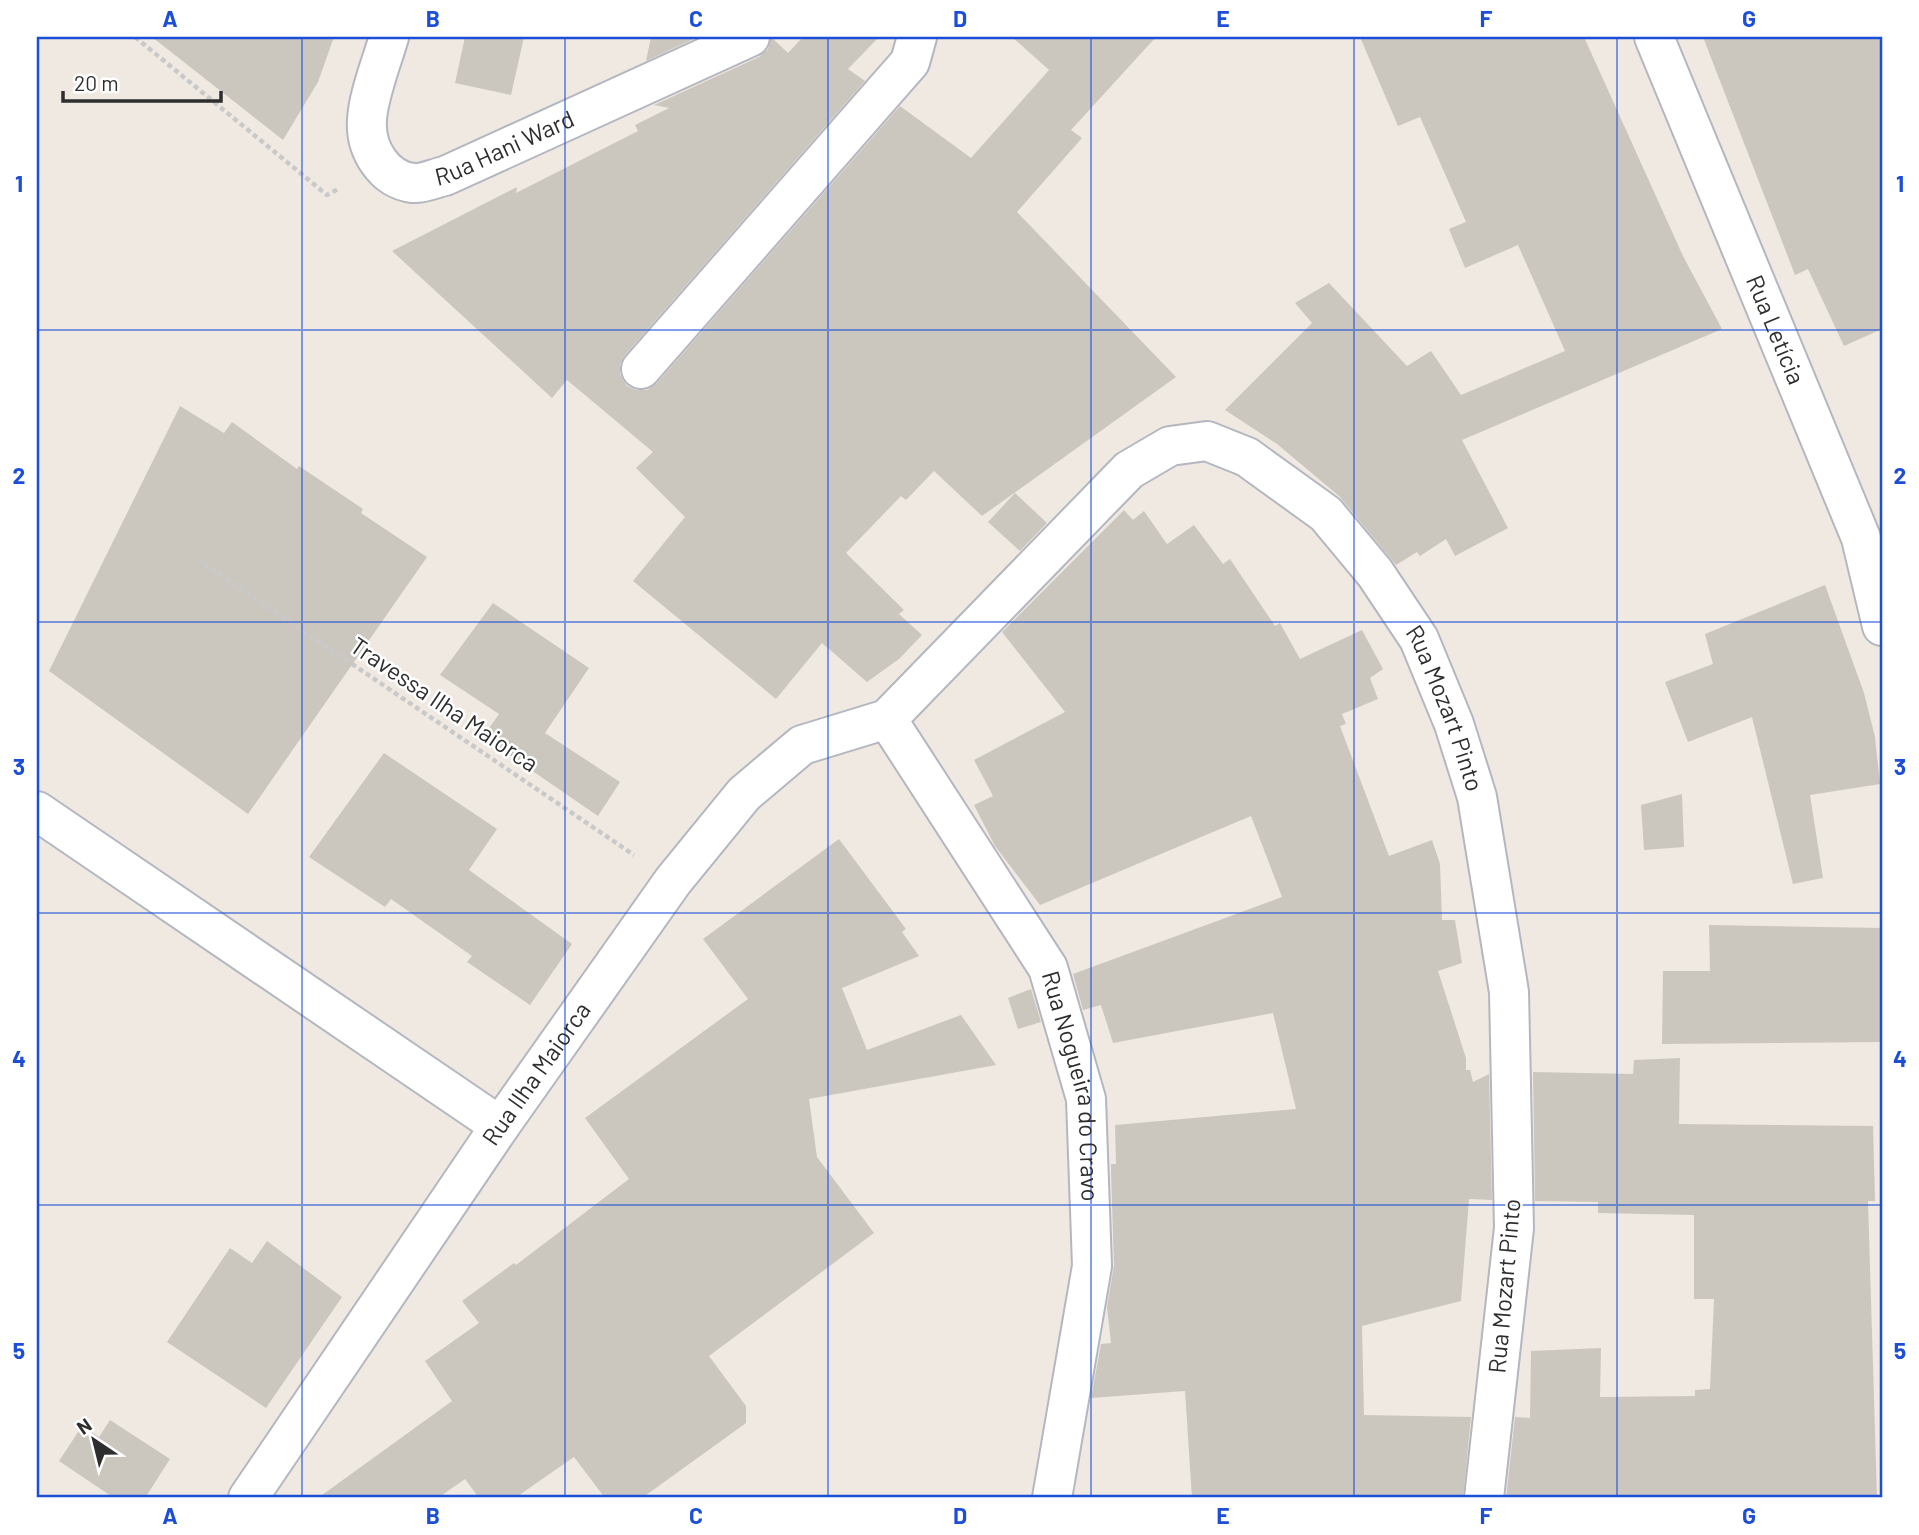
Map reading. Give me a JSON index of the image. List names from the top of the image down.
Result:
{
  "streets": {
    "street": [
      "Rua Hani Ward",
      "Rua Letícia",
      "Rua Mozart Pinto",
      "Rua Ilha Maiorca",
      "Rua Nogueira do Cravo"
    ],
    "path": ["Travessa Ilha Maiorca"]
  },
  "crossings": [
    ["Travessa Ilha Maiorca", "Rua Ilha Maiorca"],
    ["Rua Mozart Pinto", "Rua Ilha Maiorca"],
    ["Rua Mozart Pinto", "Rua Nogueira do Cravo"],
    ["Rua Ilha Maiorca", "Rua Nogueira do Cravo"]
  ],
  "scale_bar": "20 m",
  "north": "top left",
  "grid": {
    "columns": [
      "A",
      "B",
      "C",
      "D",
      "E",
      "F",
      "G"
    ],
    "rows": [
      "1",
      "2",
      "3",
      "4",
      "5"
    ]
  }
}
